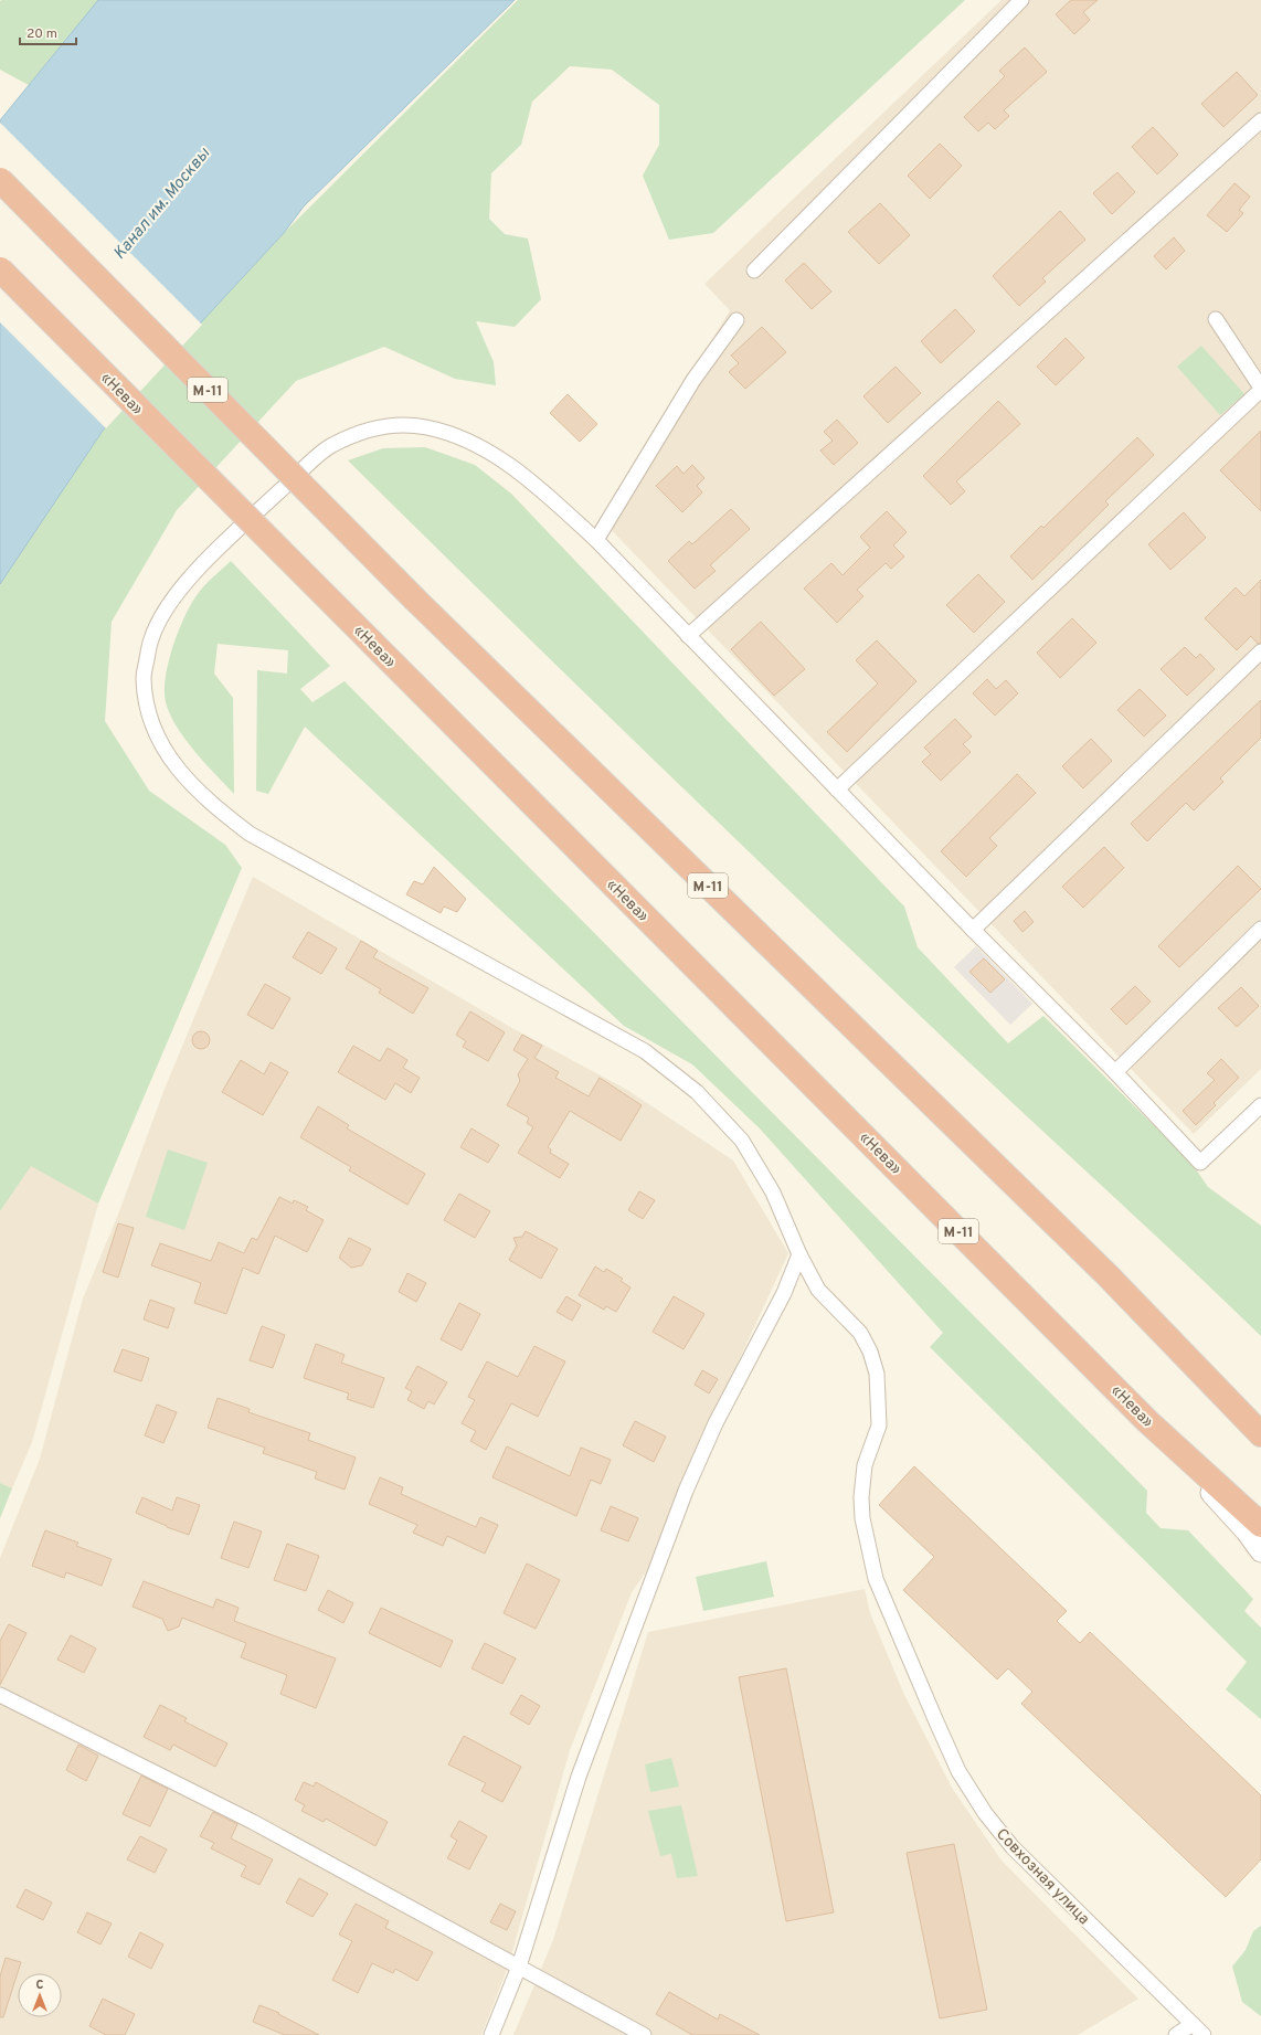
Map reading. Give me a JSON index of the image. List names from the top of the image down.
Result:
{
  "streets": {
    "highway": ["М-11", "«Нева»"],
    "street": ["Совхозная улица"]
  },
  "water": ["Канал им. Москвы"],
  "scale_bar": "20 m",
  "north": "top"
}
